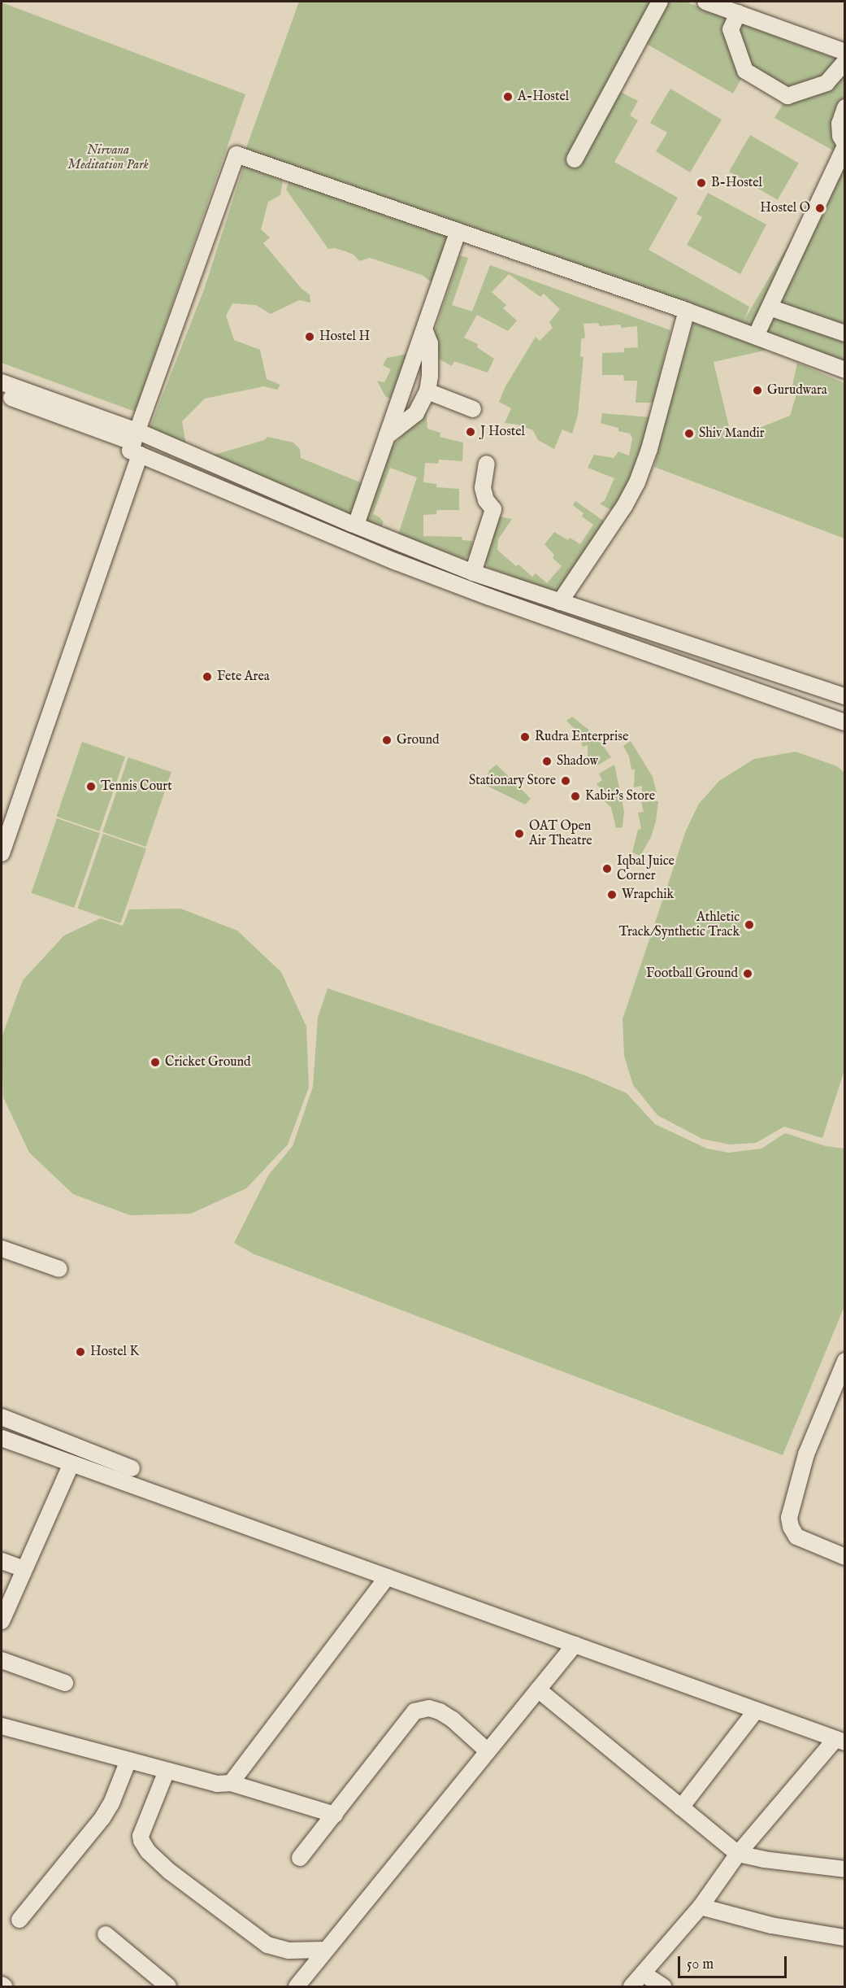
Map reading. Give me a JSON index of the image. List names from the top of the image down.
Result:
{
  "parks": ["Nirvana Meditation Park"],
  "places": [
    "A-Hostel",
    "B-Hostel",
    "Hostel O",
    "Hostel H",
    "Gurudwara",
    "J Hostel",
    "Shiv Mandir",
    "Fete Area",
    "Rudra Enterprise",
    "Ground",
    "Shadow",
    "Stationary Store",
    "Tennis Court",
    "Kabir's Store",
    "OAT Open Air Theatre",
    "Iqbal Juice Corner",
    "Wrapchik",
    "Athletic Track/Synthetic Track",
    "Football Ground",
    "Cricket Ground",
    "Hostel K"
  ],
  "scale_bar": "50 m"
}
